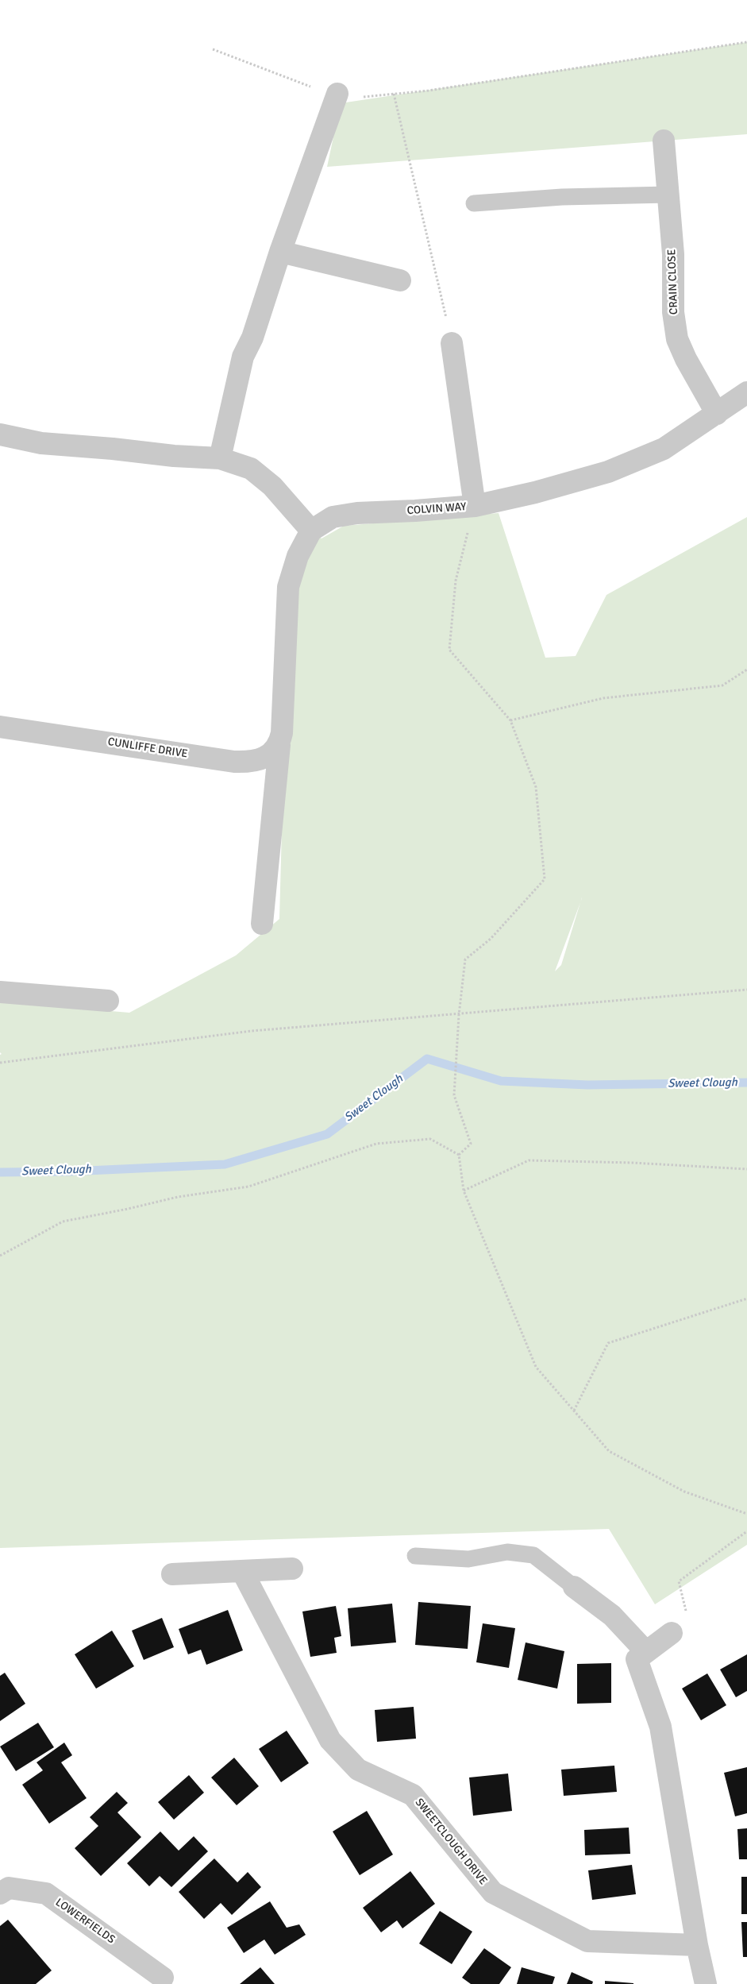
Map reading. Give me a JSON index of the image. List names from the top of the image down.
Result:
{
  "streets": {
    "street": [
      "CRAIN CLOSE",
      "COLVIN WAY",
      "CUNLIFFE DRIVE",
      "SWEETCLOUGH DRIVE",
      "LOWERFIELDS"
    ]
  },
  "crossings": [
    ["CRAIN CLOSE", "COLVIN WAY"],
    ["COLVIN WAY", "CUNLIFFE DRIVE"]
  ],
  "water": ["Sweet Clough"]
}
